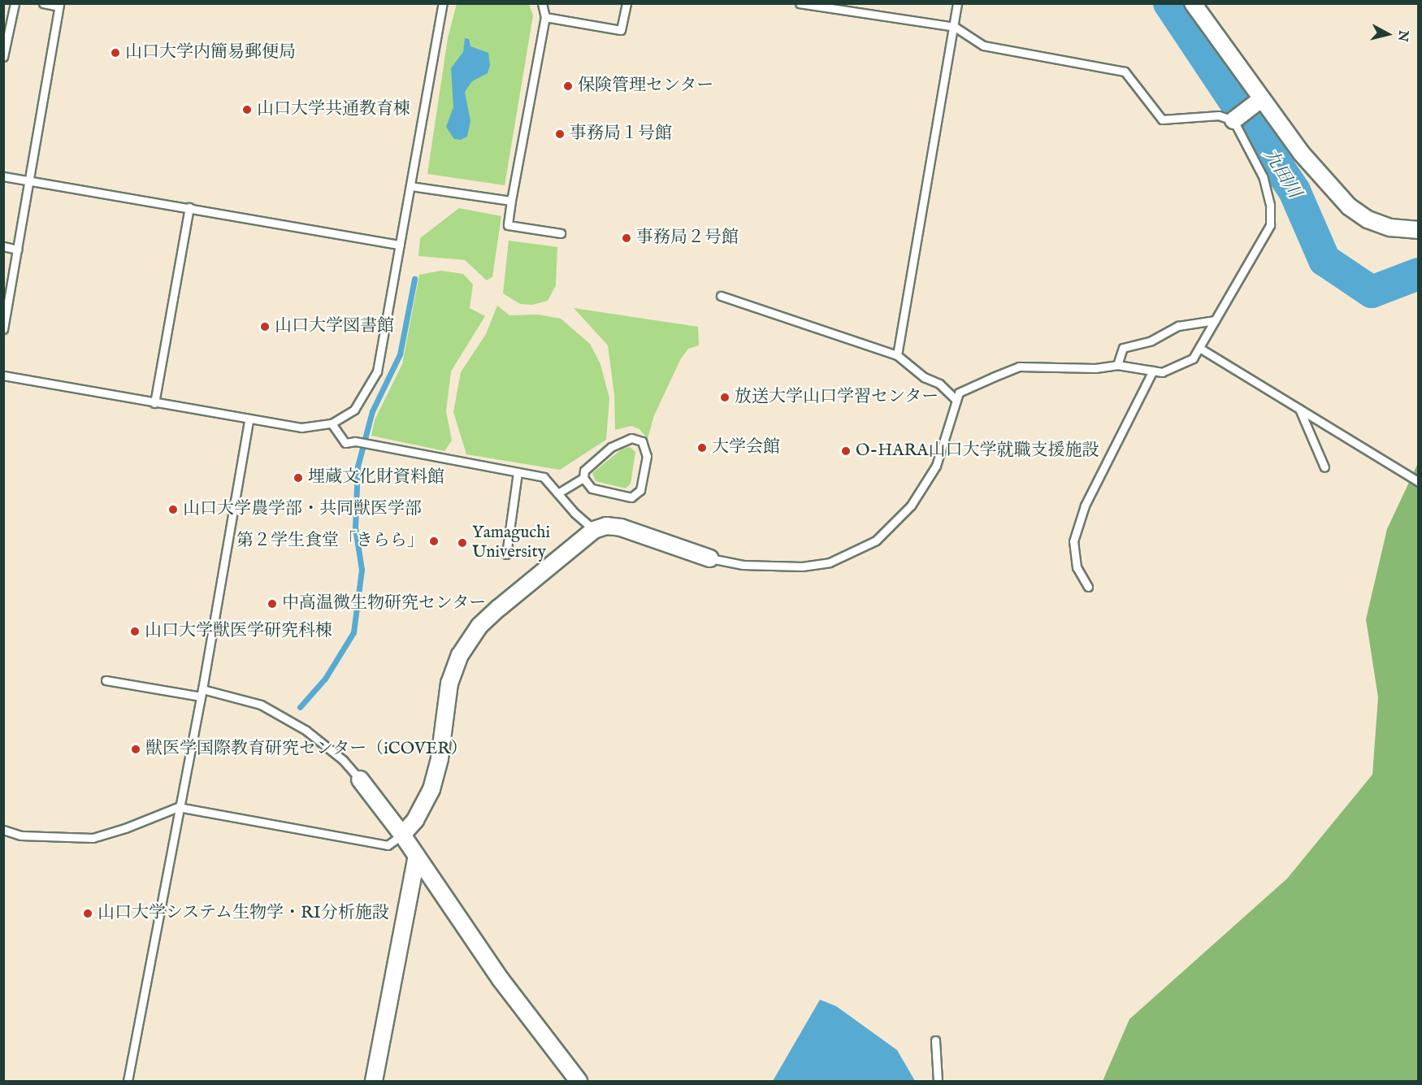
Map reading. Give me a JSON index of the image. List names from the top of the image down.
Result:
{
  "water": ["九田川"],
  "places": [
    "山口大学内簡易郵便局",
    "保険管理センター",
    "山口大学共通教育棟",
    "事務局１号館",
    "事務局２号館",
    "山口大学図書館",
    "放送大学山口学習センター",
    "大学会館",
    "O-HARA山口大学就職支援施設",
    "埋蔵文化財資料館",
    "山口大学農学部・共同獣医学部",
    "第２学生食堂「きらら」",
    "Yamaguchi University",
    "中高温微生物研究センター",
    "山口大学獣医学研究科棟",
    "獣医学国際教育研究センター（iCOVER）",
    "山口大学システム生物学・RI分析施設"
  ],
  "north": "right"
}
